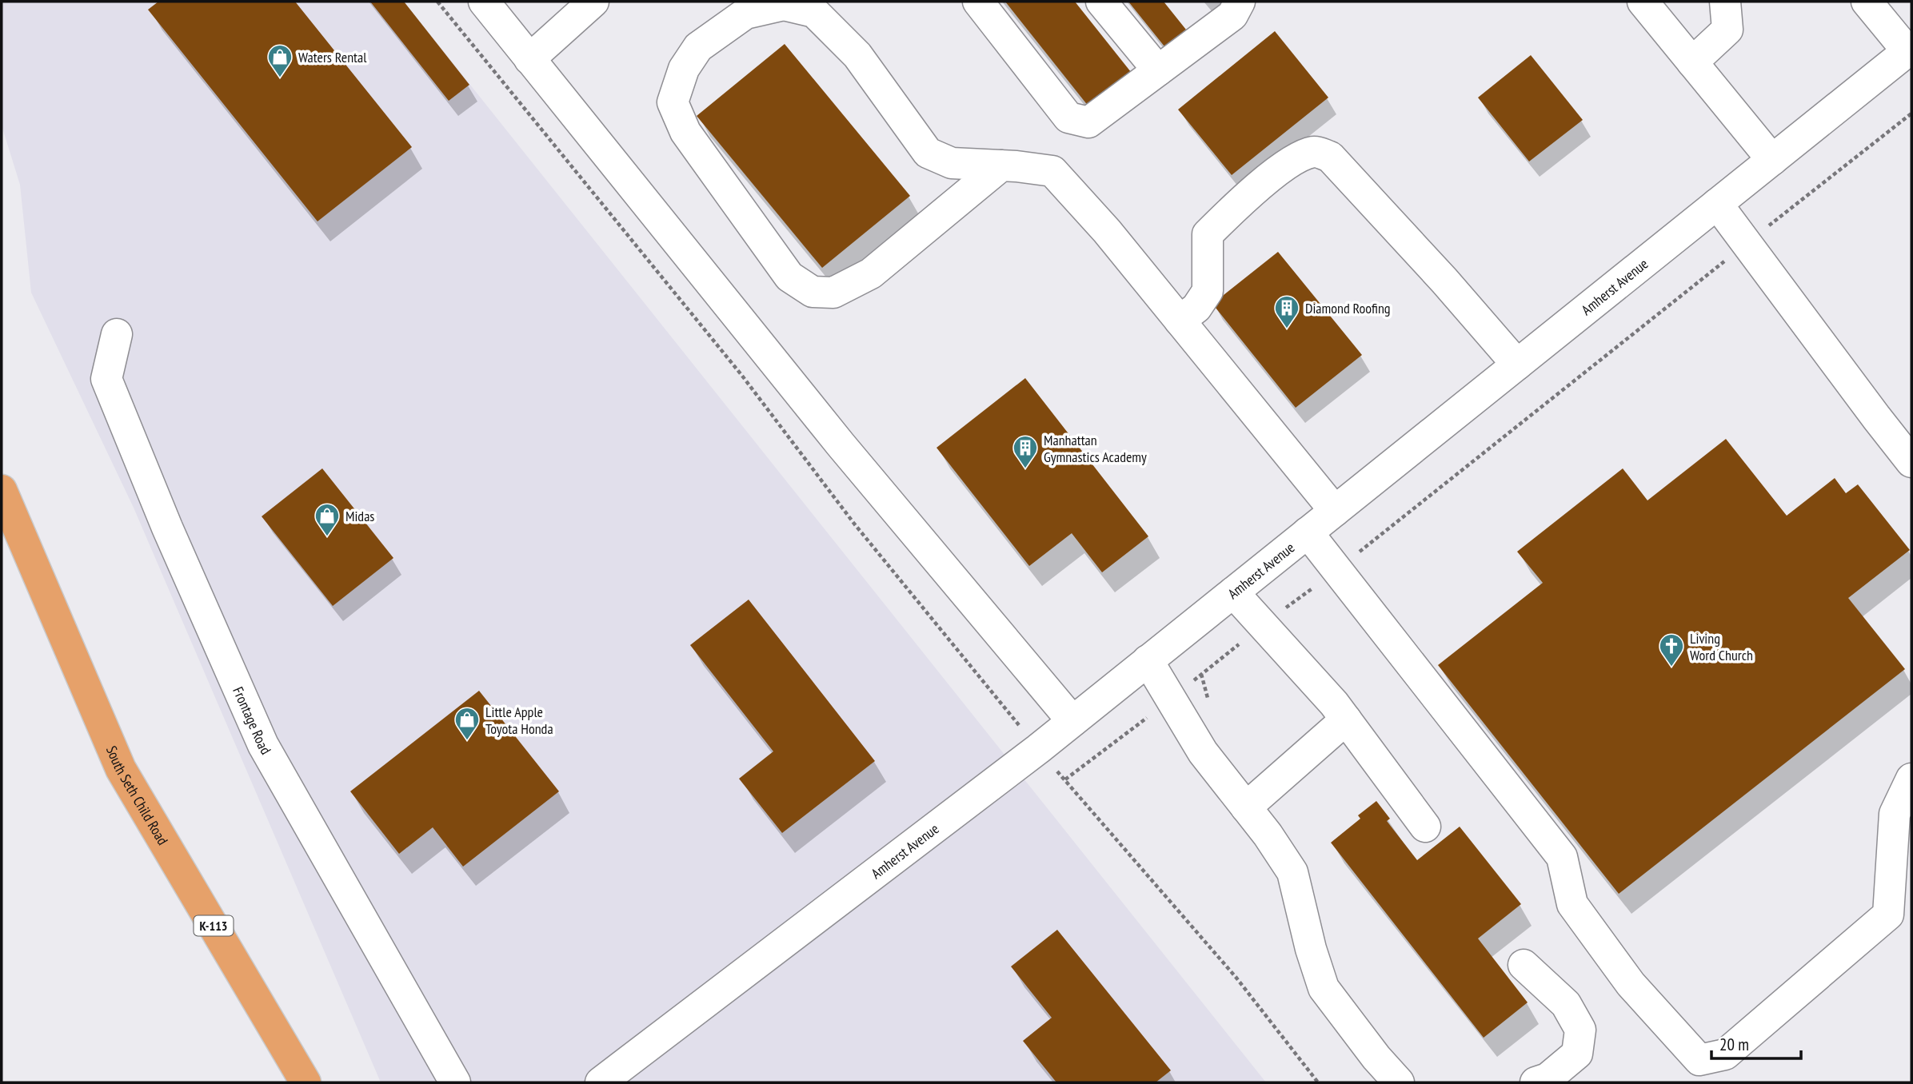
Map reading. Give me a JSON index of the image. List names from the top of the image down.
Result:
{
  "streets": {
    "main road": ["South Seth Child Road", "K-113"],
    "street": ["Amherst Avenue", "Frontage Road"]
  },
  "places": {
    "shop": ["Waters Rental", "Midas", "Little Apple Toyota Honda"],
    "building": ["Diamond Roofing", "Manhattan Gymnastics Academy"],
    "church": ["Living Word Church"]
  },
  "scale_bar": "20 m"
}
